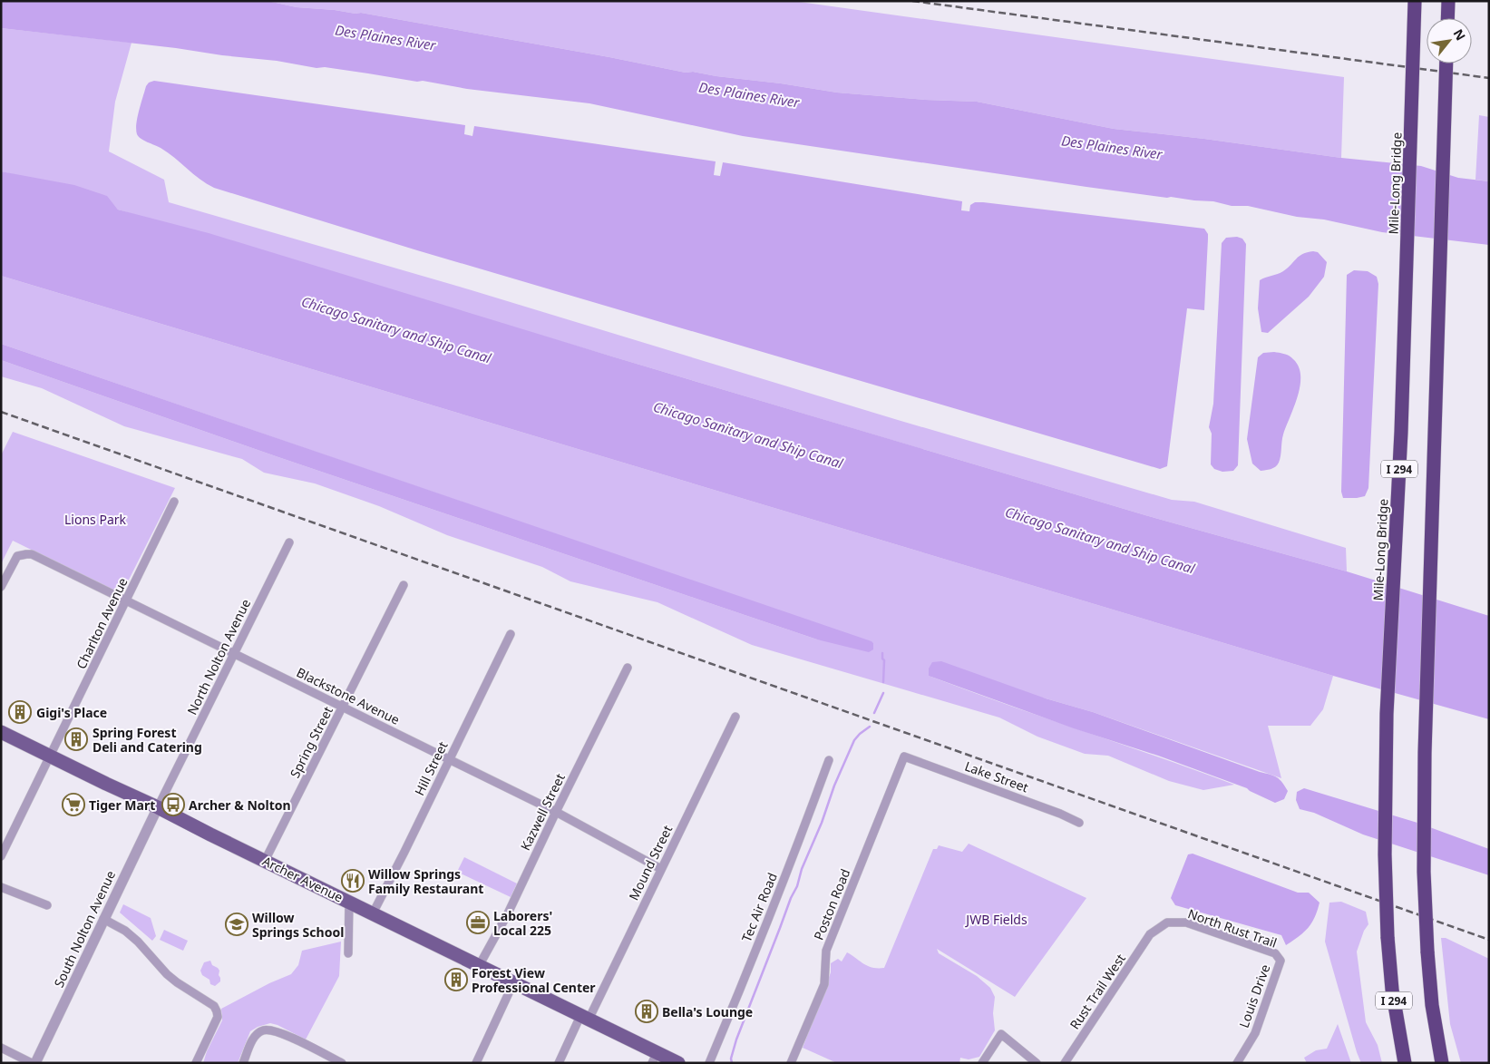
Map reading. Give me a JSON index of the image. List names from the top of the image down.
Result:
{
  "streets": {
    "highway": ["Mile-Long Bridge", "I 294"],
    "main road": ["Archer Avenue"],
    "street": [
      "Charlton Avenue",
      "North Nolton Avenue",
      "Blackstone Avenue",
      "Spring Street",
      "Hill Street",
      "Lake Street",
      "Kazwell Street",
      "Mound Street",
      "Poston Road",
      "Tec Air Road",
      "North Rust Trail",
      "South Nolton Avenue",
      "Rust Trail West",
      "Louis Drive"
    ]
  },
  "crossings": [
    ["Charlton Avenue", "Blackstone Avenue"],
    ["Charlton Avenue", "Archer Avenue"],
    ["North Nolton Avenue", "Blackstone Avenue"],
    ["North Nolton Avenue", "Archer Avenue"],
    ["North Nolton Avenue", "South Nolton Avenue"],
    ["Blackstone Avenue", "Spring Street"],
    ["Blackstone Avenue", "Hill Street"],
    ["Blackstone Avenue", "Kazwell Street"],
    ["Blackstone Avenue", "Mound Street"],
    ["Spring Street", "Archer Avenue"],
    ["Hill Street", "Archer Avenue"],
    ["Lake Street", "Poston Road"],
    ["Kazwell Street", "Archer Avenue"],
    ["Mound Street", "Archer Avenue"],
    ["Archer Avenue", "South Nolton Avenue"],
    ["North Rust Trail", "Rust Trail West"],
    ["North Rust Trail", "Louis Drive"]
  ],
  "water": ["Des Plaines River", "Chicago Sanitary and Ship Canal"],
  "parks": ["Lions Park", "JWB Fields"],
  "places": {
    "building": [
      "Gigi's Place",
      "Spring Forest Deli and Catering",
      "Forest View Professional Center",
      "Bella's Lounge"
    ],
    "supermarket": ["Tiger Mart"],
    "bus stop": ["Archer & Nolton"],
    "restaurant": ["Willow Springs Family Restaurant"],
    "office": ["Laborers' Local 225"],
    "school or university": ["Willow Springs School"]
  },
  "north": "top right"
}
